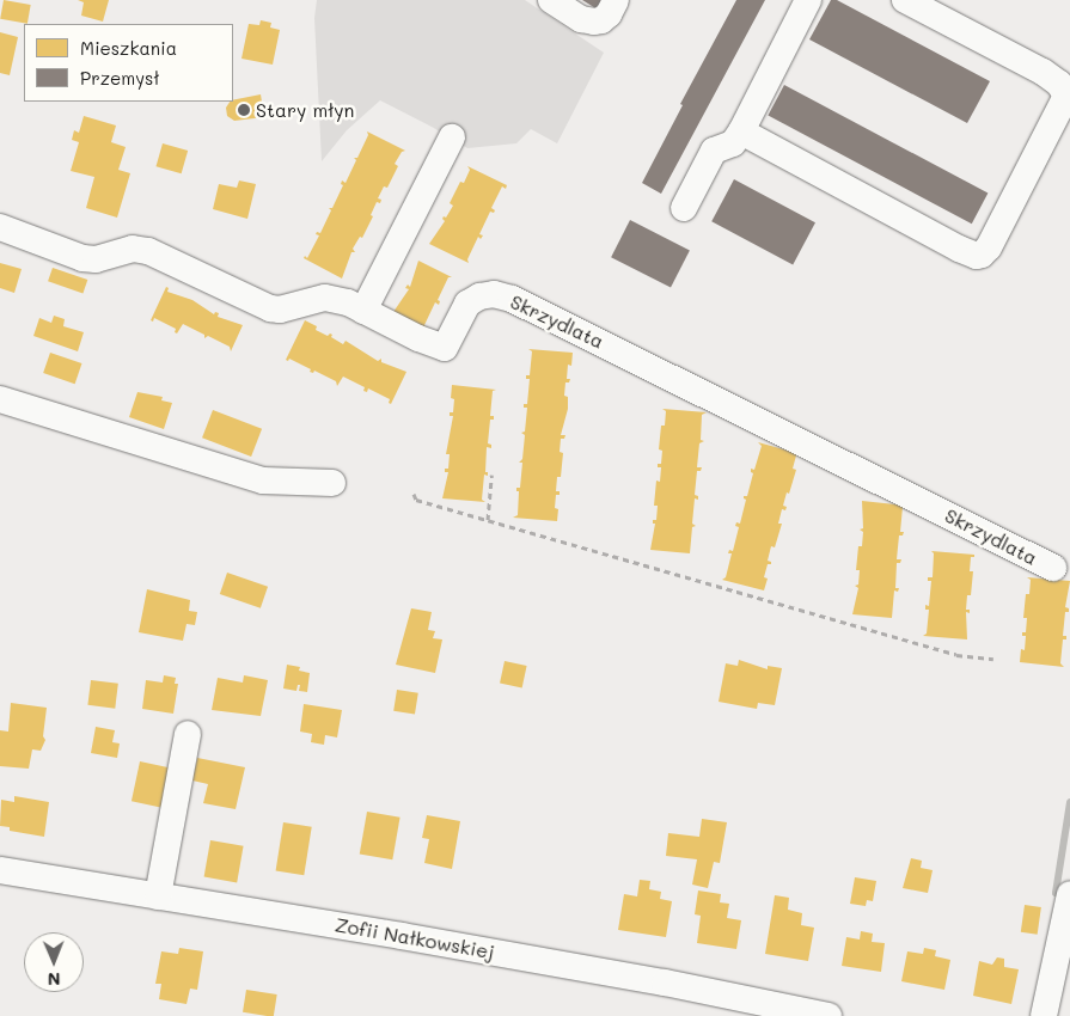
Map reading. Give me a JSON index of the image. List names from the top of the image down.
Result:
{
  "streets": {
    "street": ["Skrzydlata", "Zofii Nałkowskiej"]
  },
  "places": ["Stary młyn"],
  "legend": ["Mieszkania", "Przemysł"],
  "north": "bottom"
}
